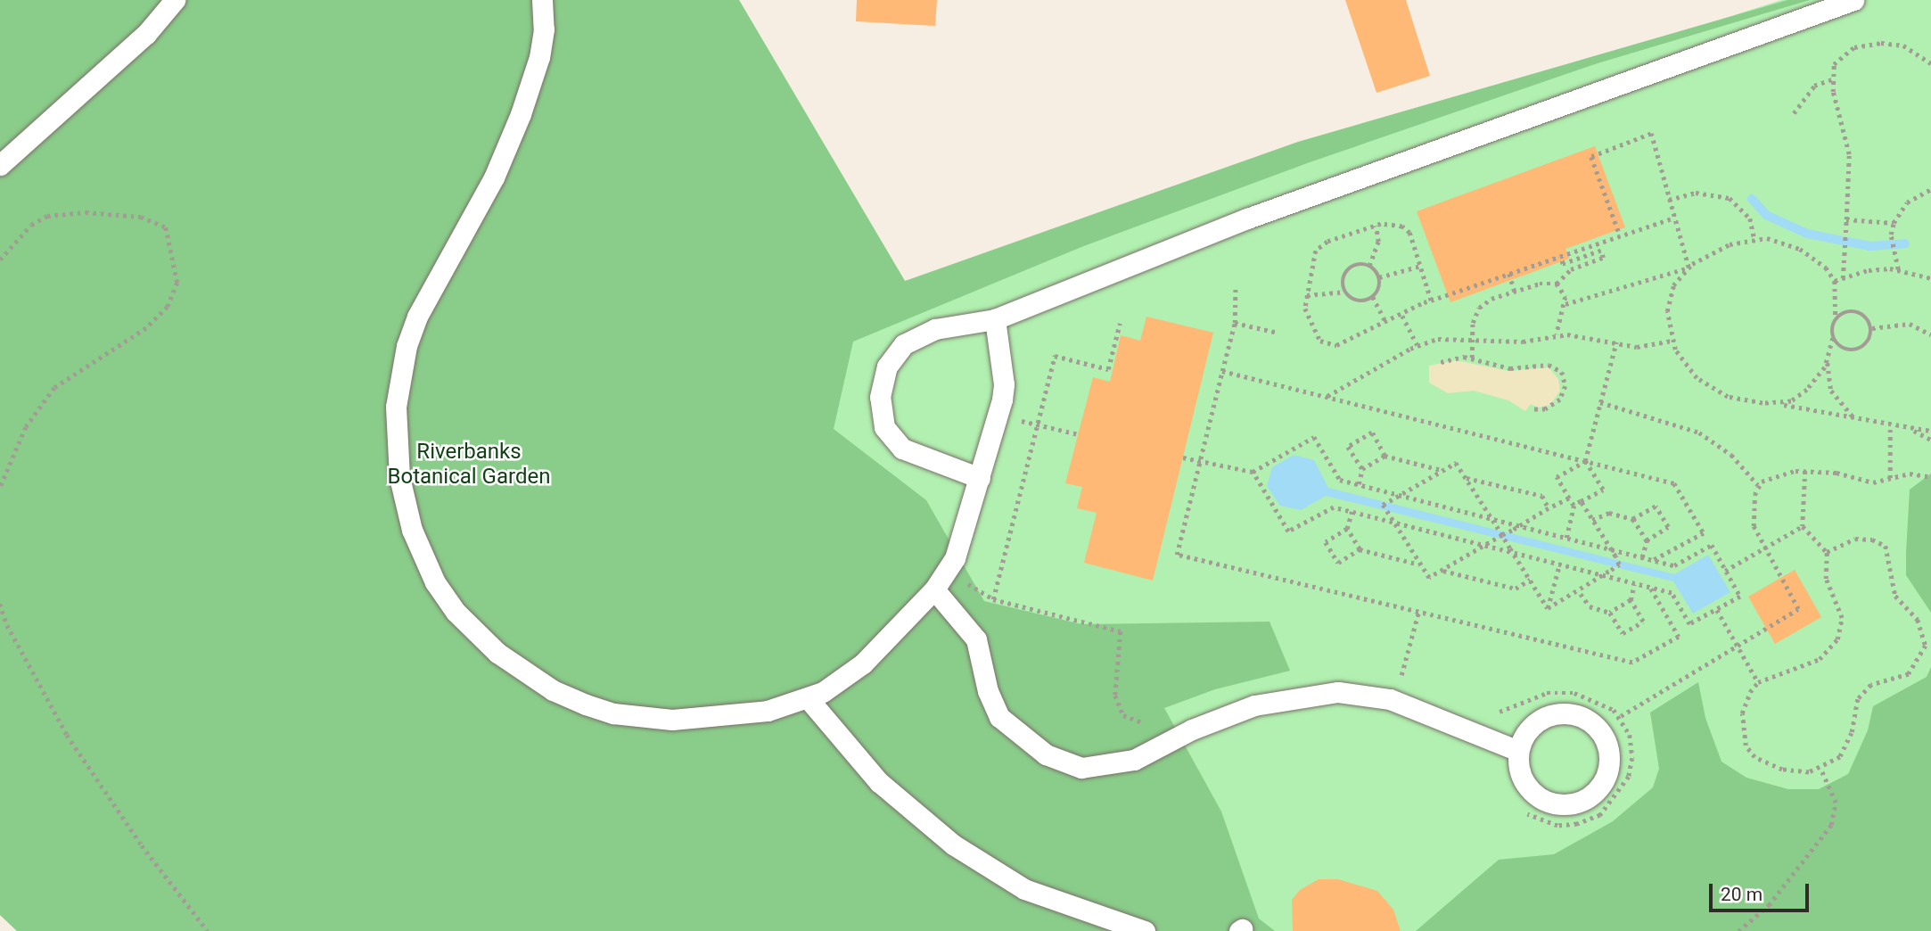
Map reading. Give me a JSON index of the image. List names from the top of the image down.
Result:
{
  "parks": ["Riverbanks Botanical Garden"],
  "scale_bar": "20 m"
}
